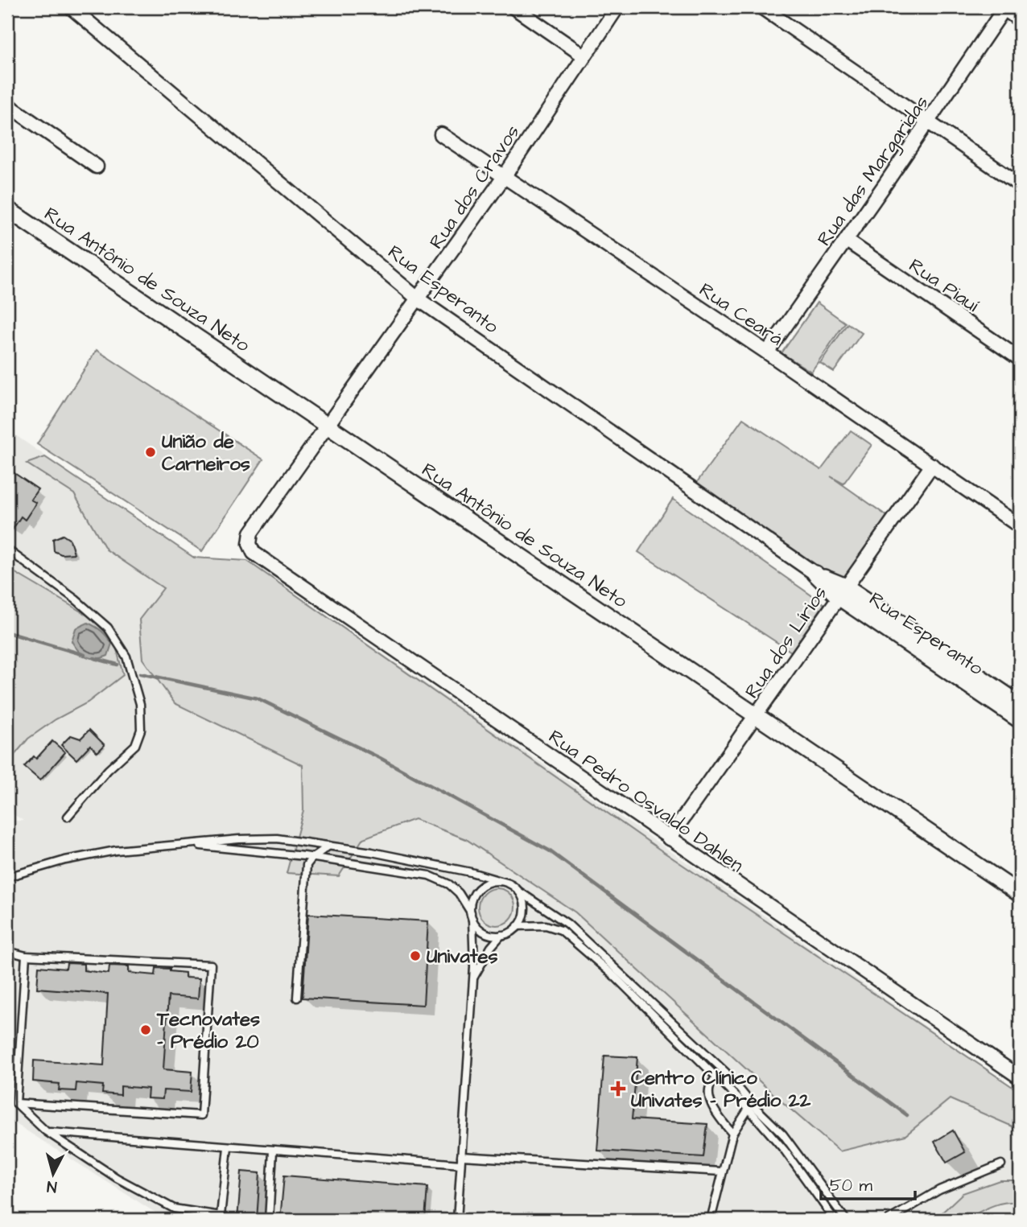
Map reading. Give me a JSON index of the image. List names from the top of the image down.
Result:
{
  "streets": {
    "street": [
      "Rua das Margaridas",
      "Rua dos Cravos",
      "Rua Antônio de Souza Neto",
      "Rua Piauí",
      "Rua Esperanto",
      "Rua Ceará",
      "Rua dos Lírios",
      "Rua Pedro Osvaldo Dahlen"
    ]
  },
  "crossings": [
    ["Rua das Margaridas", "Rua Piauí"],
    ["Rua das Margaridas", "Rua Ceará"],
    ["Rua dos Cravos", "Rua Antônio de Souza Neto"],
    ["Rua dos Cravos", "Rua Esperanto"],
    ["Rua dos Cravos", "Rua Ceará"],
    ["Rua dos Cravos", "Rua Pedro Osvaldo Dahlen"],
    ["Rua Antônio de Souza Neto", "Rua dos Lírios"],
    ["Rua Esperanto", "Rua dos Lírios"],
    ["Rua Ceará", "Rua dos Lírios"],
    ["Rua dos Lírios", "Rua Pedro Osvaldo Dahlen"]
  ],
  "places": {
    "other": ["União de Carneiros", "Univates", "Tecnovates - Prédio 20"],
    "health": ["Centro Clínico Univates - Prédio 22"]
  },
  "scale_bar": "50 m",
  "north": "bottom"
}
